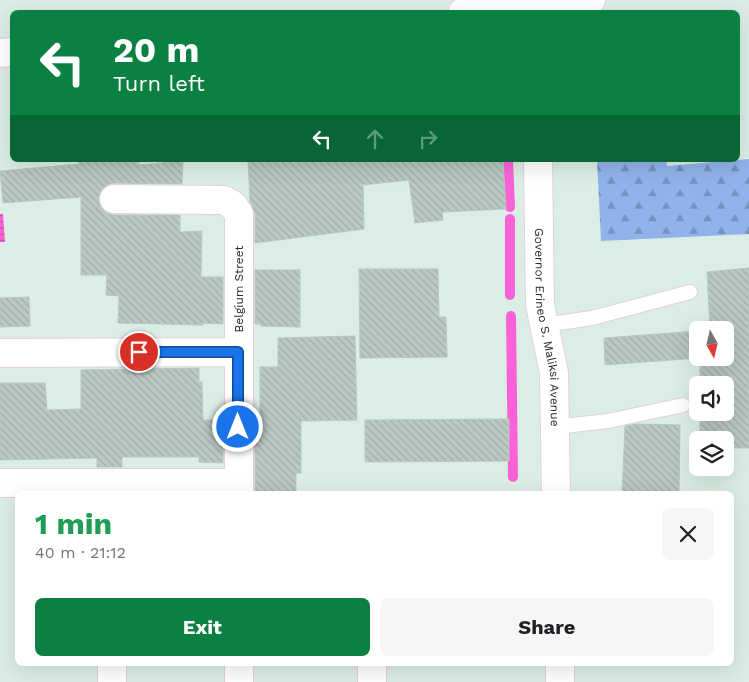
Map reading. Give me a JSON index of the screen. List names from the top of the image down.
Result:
{
  "streets": {
    "street": ["Belgium Street", "Governor Erineo S. Maliksi Avenue"]
  },
  "north": "bottom",
  "page": {
    "turn": ["20 m", "Turn left"],
    "heading": ["1 min", "40 m · 21:12"],
    "buttons": ["Exit", "Share"]
  }
}
